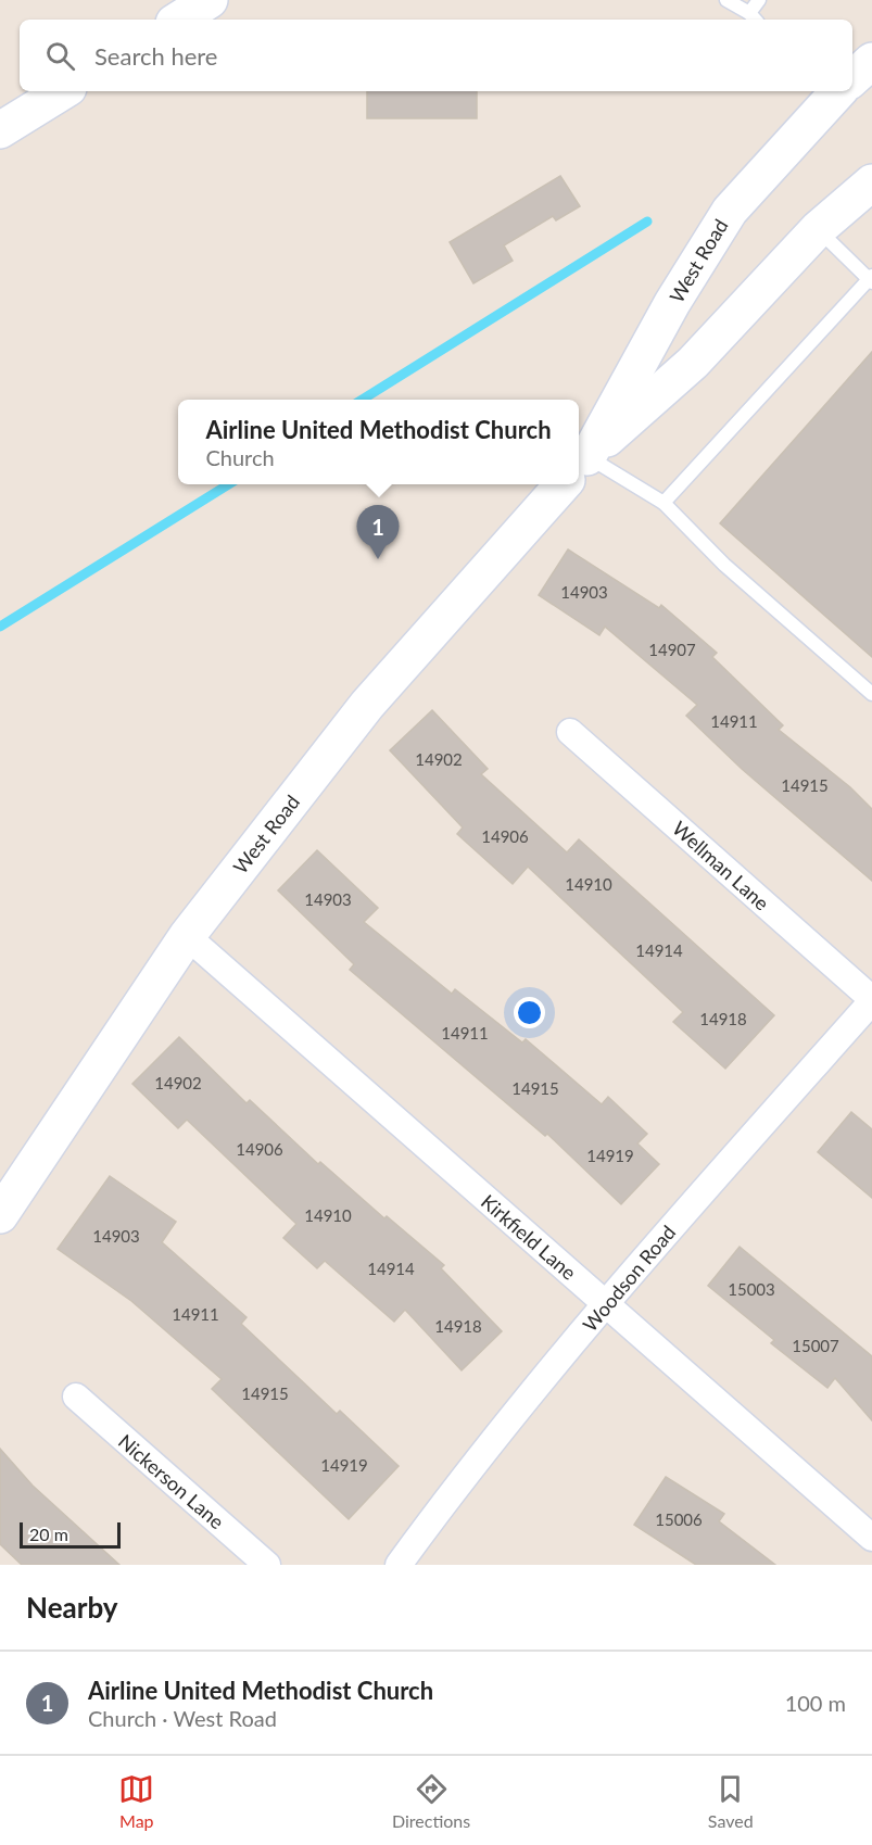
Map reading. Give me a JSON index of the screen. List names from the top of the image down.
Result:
{
  "streets": {
    "street": [
      "West Road",
      "Wellman Lane",
      "Kirkfield Lane",
      "Woodson Road",
      "Nickerson Lane"
    ]
  },
  "crossings": [
    ["West Road", "Kirkfield Lane"],
    ["Wellman Lane", "Woodson Road"],
    ["Kirkfield Lane", "Woodson Road"]
  ],
  "house_numbers": [
    "14903",
    "14907",
    "14911",
    "14902",
    "14915",
    "14906",
    "14910",
    "14903",
    "14914",
    "14918",
    "14911",
    "14902",
    "14915",
    "14906",
    "14919",
    "14910",
    "14903",
    "14914",
    "15003",
    "14911",
    "14918",
    "15007",
    "14915",
    "14919",
    "15006"
  ],
  "scale_bar": "20 m",
  "page": {
    "search": "Search here",
    "popup": ["Airline United Methodist Church", "Church"],
    "pins": "1",
    "scale": "20 m",
    "heading": "Nearby",
    "list": [
      {
        "mark": "1",
        "name": "Airline United Methodist Church",
        "note": "Church · West Road",
        "value": "100 m"
      }
    ],
    "nav": ["Map", "Directions", "Saved"]
  }
}
